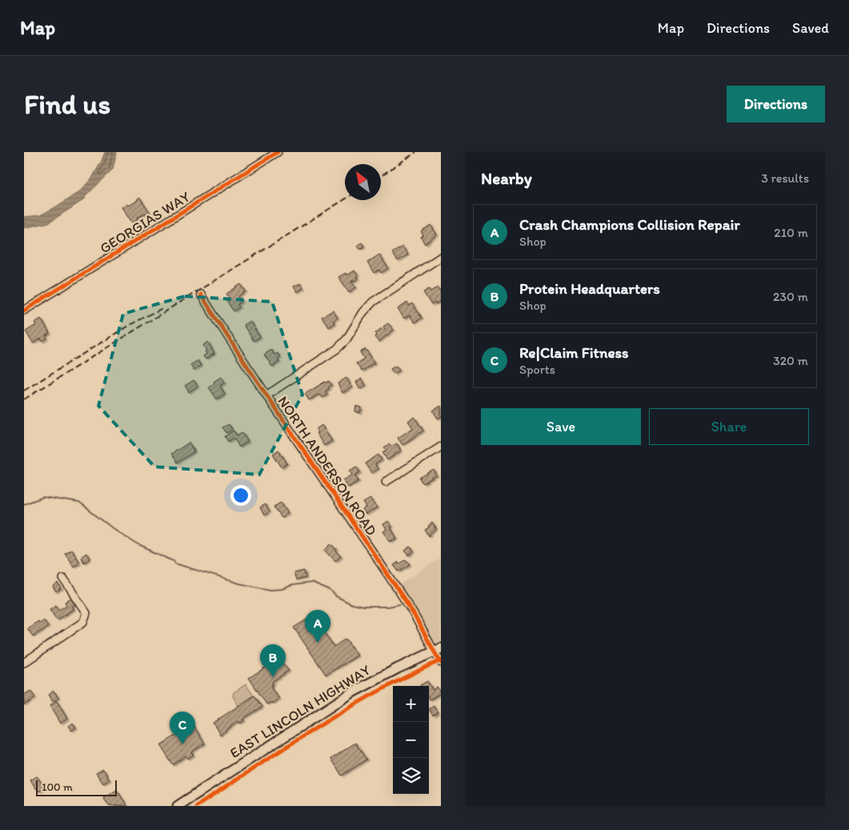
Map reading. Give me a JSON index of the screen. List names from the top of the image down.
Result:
{
  "streets": {
    "main road": ["EAST LINCOLN HIGHWAY"],
    "street": ["GEORGIAS WAY", "NORTH ANDERSON ROAD"]
  },
  "crossings": [
    ["NORTH ANDERSON ROAD", "EAST LINCOLN HIGHWAY"]
  ],
  "scale_bar": "100 m",
  "north": "top left",
  "page": {
    "header": "Map",
    "nav": ["Map", "Directions", "Saved"],
    "buttons": [
      "Directions",
      ["Save", "Share"]
    ],
    "title": "Find us",
    "heading": ["Nearby", "3 results"],
    "list": [
      {
        "mark": "A",
        "name": "Crash Champions Collision Repair",
        "note": "Shop",
        "value": "210 m"
      },
      {
        "mark": "B",
        "name": "Protein Headquarters",
        "note": "Shop",
        "value": "230 m"
      },
      {
        "mark": "C",
        "name": "Re|Claim Fitness",
        "note": "Sports",
        "value": "320 m"
      }
    ],
    "pins": ["A", "B", "C"],
    "map_buttons": ["+", "−"],
    "scale": "100 m"
  }
}
